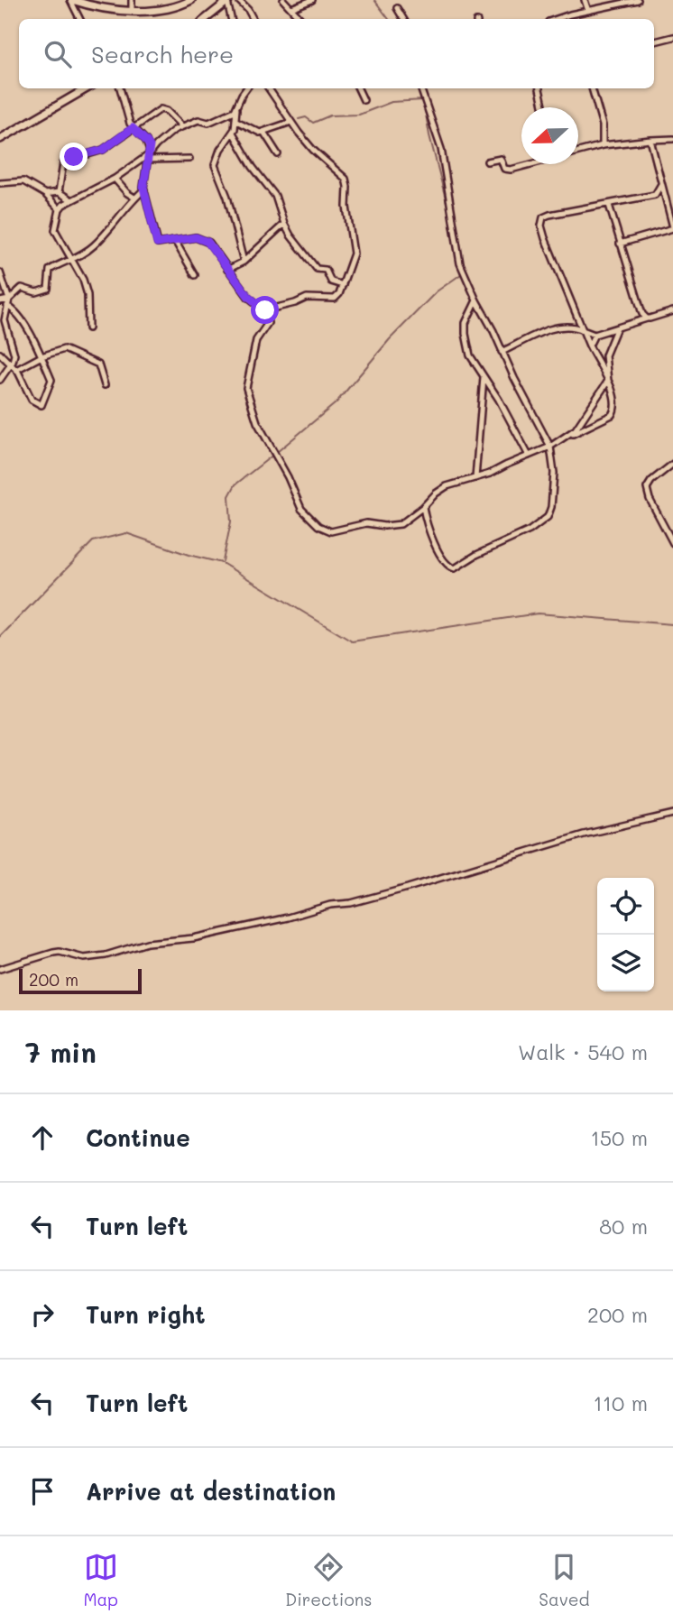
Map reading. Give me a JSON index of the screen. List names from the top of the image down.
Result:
{
  "scale_bar": "200 m",
  "north": "left",
  "page": {
    "search": "Search here",
    "scale": "200 m",
    "heading": ["7 min", "Walk · 540 m"],
    "list": [
      ["Continue", "150 m"],
      ["Turn left", "80 m"],
      ["Turn right", "200 m"],
      ["Turn left", "110 m"],
      "Arrive at destination"
    ],
    "nav": ["Map", "Directions", "Saved"]
  }
}
